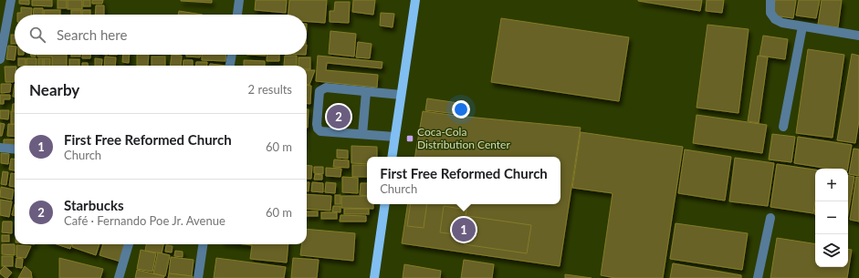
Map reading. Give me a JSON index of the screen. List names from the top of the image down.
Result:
{
  "places": {
    "transit": ["Coca-Cola Distribution Center"]
  },
  "page": {
    "search": "Search here",
    "heading": ["Nearby", "2 results"],
    "pins": ["2", "1"],
    "list": [
      {
        "mark": "1",
        "name": "First Free Reformed Church",
        "note": "Church",
        "value": "60 m"
      },
      {
        "mark": "2",
        "name": "Starbucks",
        "note": "Café · Fernando Poe Jr. Avenue",
        "value": "60 m"
      }
    ],
    "popup": ["First Free Reformed Church", "Church"],
    "map_buttons": ["+", "−"]
  }
}
